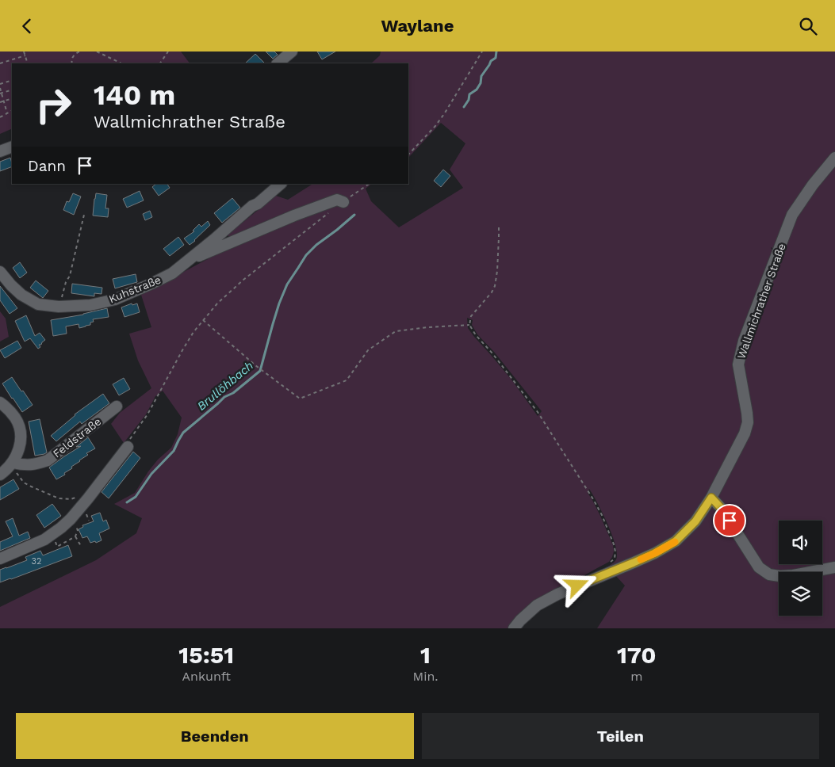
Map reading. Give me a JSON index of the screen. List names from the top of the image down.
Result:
{
  "streets": {
    "street": ["Kuhstraße", "Wallmichrather Straße", "Feldstraße"]
  },
  "water": ["Brullöhbach"],
  "house_numbers": ["32"],
  "page": {
    "header": "Waylane",
    "turn": ["140 m", "Wallmichrather Straße"],
    "then": "Dann",
    "eta": [
      "15:51",
      "Ankunft",
      "1",
      "Min.",
      "170",
      "m"
    ],
    "buttons": ["Beenden", "Teilen"]
  }
}
